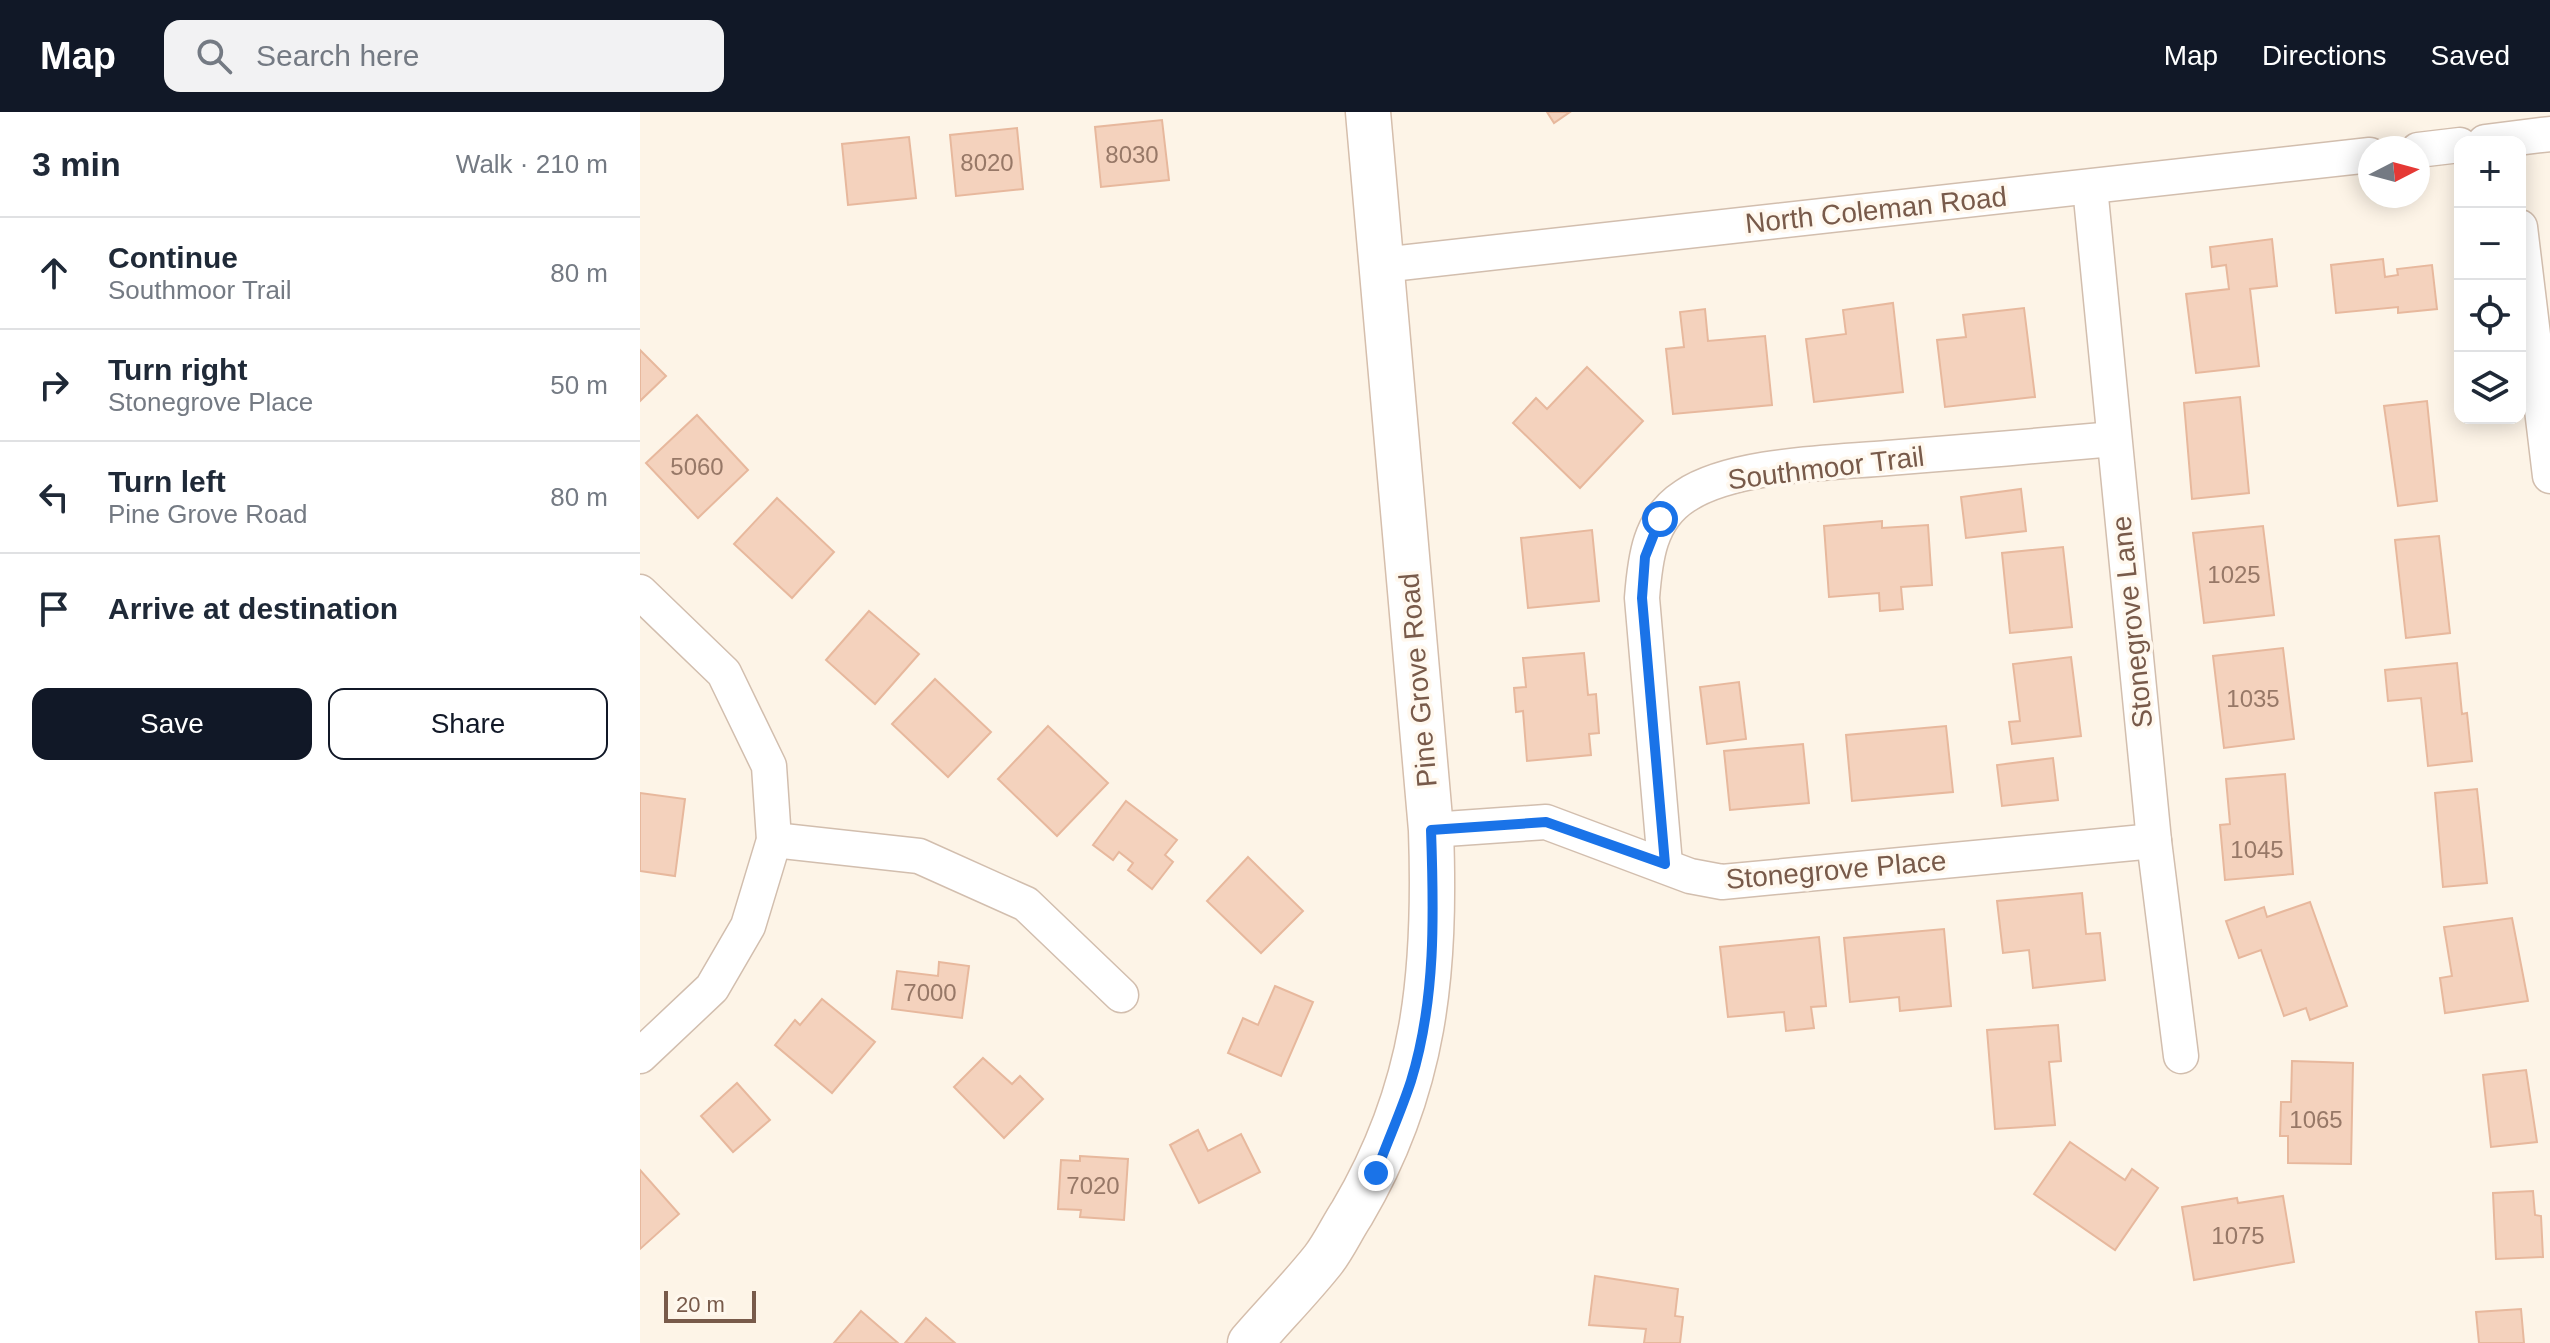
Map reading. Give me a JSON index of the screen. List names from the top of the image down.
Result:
{
  "streets": {
    "main road": ["Pine Grove Road"],
    "street": [
      "North Coleman Road",
      "Southmoor Trail",
      "Stonegrove Lane",
      "Stonegrove Place"
    ]
  },
  "crossings": [
    ["North Coleman Road", "Stonegrove Lane"],
    ["North Coleman Road", "Pine Grove Road"],
    ["Southmoor Trail", "Stonegrove Lane"],
    ["Southmoor Trail", "Stonegrove Place"],
    ["Stonegrove Lane", "Stonegrove Place"],
    ["Pine Grove Road", "Stonegrove Place"]
  ],
  "house_numbers": [
    "8030",
    "8020",
    "5060",
    "1025",
    "1035",
    "1045",
    "7000",
    "1065",
    "7020",
    "1075"
  ],
  "scale_bar": "20 m",
  "north": "right",
  "page": {
    "header": "Map",
    "search": "Search here",
    "nav": ["Map", "Directions", "Saved"],
    "heading": ["3 min", "Walk · 210 m"],
    "map_buttons": ["+", "−"],
    "list": [
      ["Continue", "Southmoor Trail", "80 m"],
      ["Turn right", "Stonegrove Place", "50 m"],
      ["Turn left", "Pine Grove Road", "80 m"],
      "Arrive at destination"
    ],
    "buttons": ["Save", "Share"],
    "scale": "20 m"
  }
}
